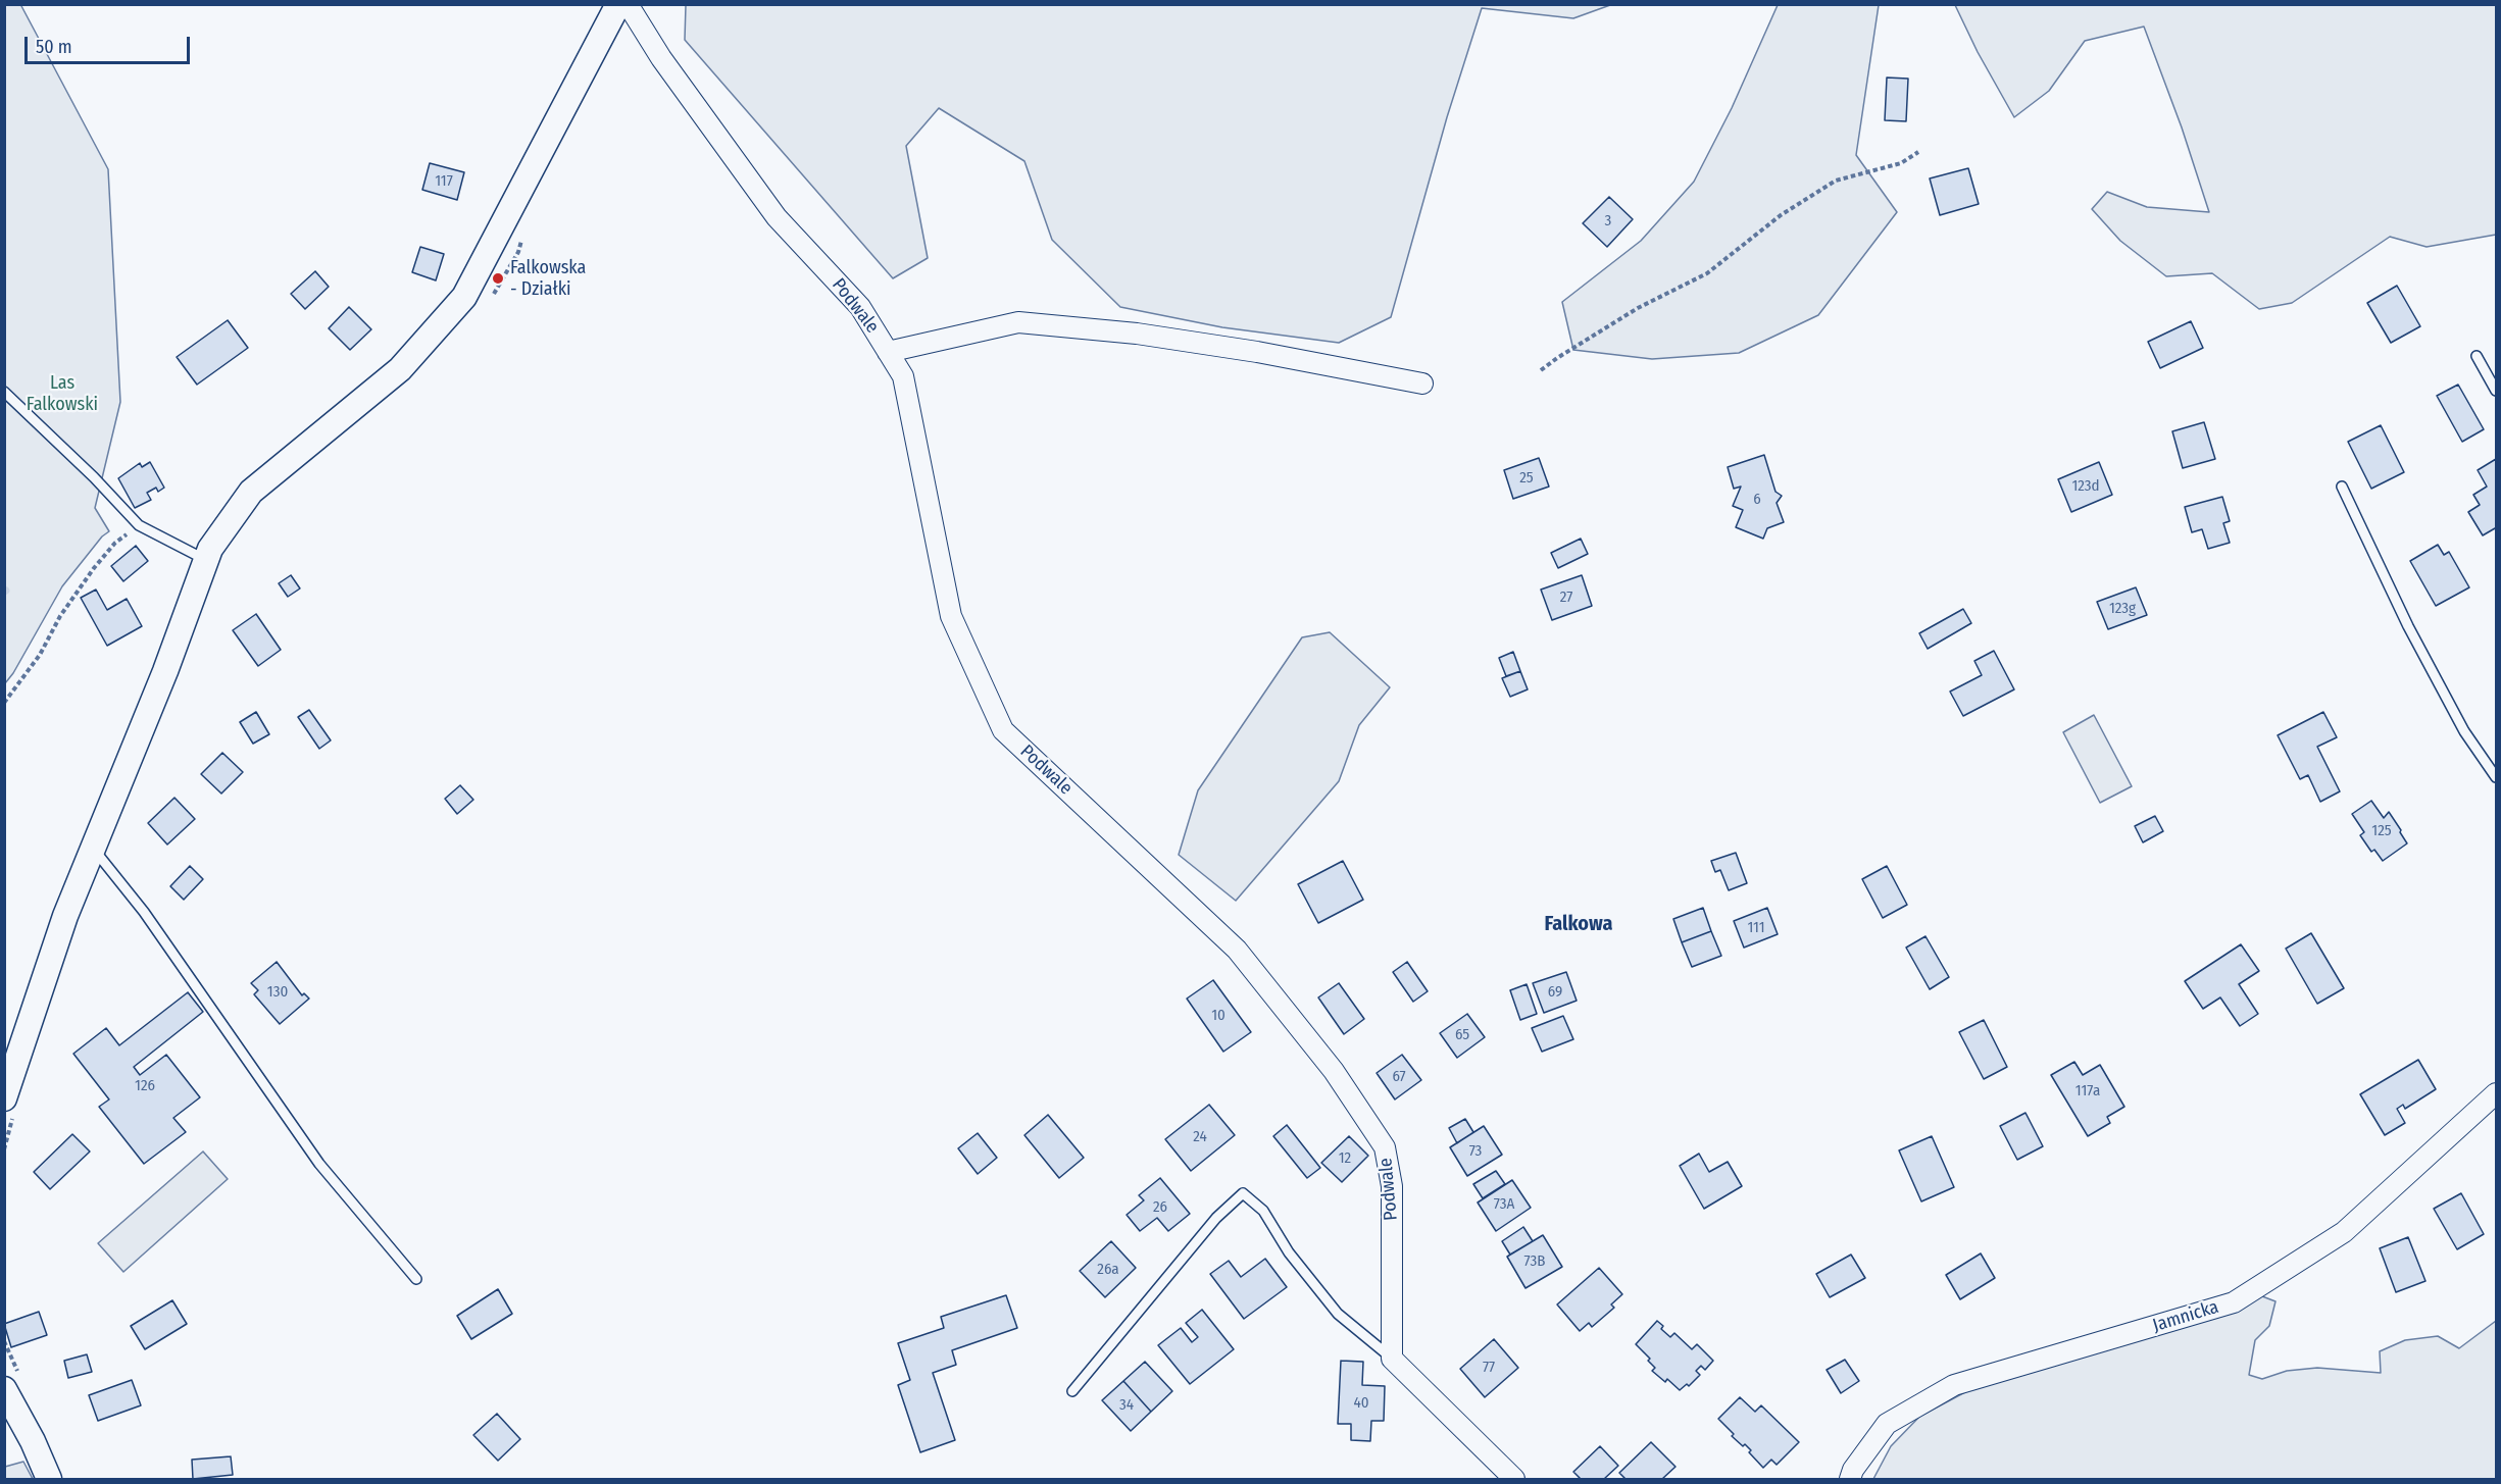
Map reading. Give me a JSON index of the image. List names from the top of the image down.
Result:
{
  "streets": {
    "street": ["Podwale", "Jamnicka"]
  },
  "districts": ["Falkowa"],
  "parks": ["Las Falkowski"],
  "places": ["Falkowska - Działki"],
  "house_numbers": [
    "117",
    "3",
    "25",
    "123d",
    "6",
    "27",
    "123g",
    "125",
    "111",
    "130",
    "69",
    "10",
    "65",
    "67",
    "126",
    "117a",
    "24",
    "73",
    "12",
    "73A",
    "26",
    "73B",
    "26a",
    "77",
    "40",
    "34"
  ],
  "scale_bar": "50 m"
}
